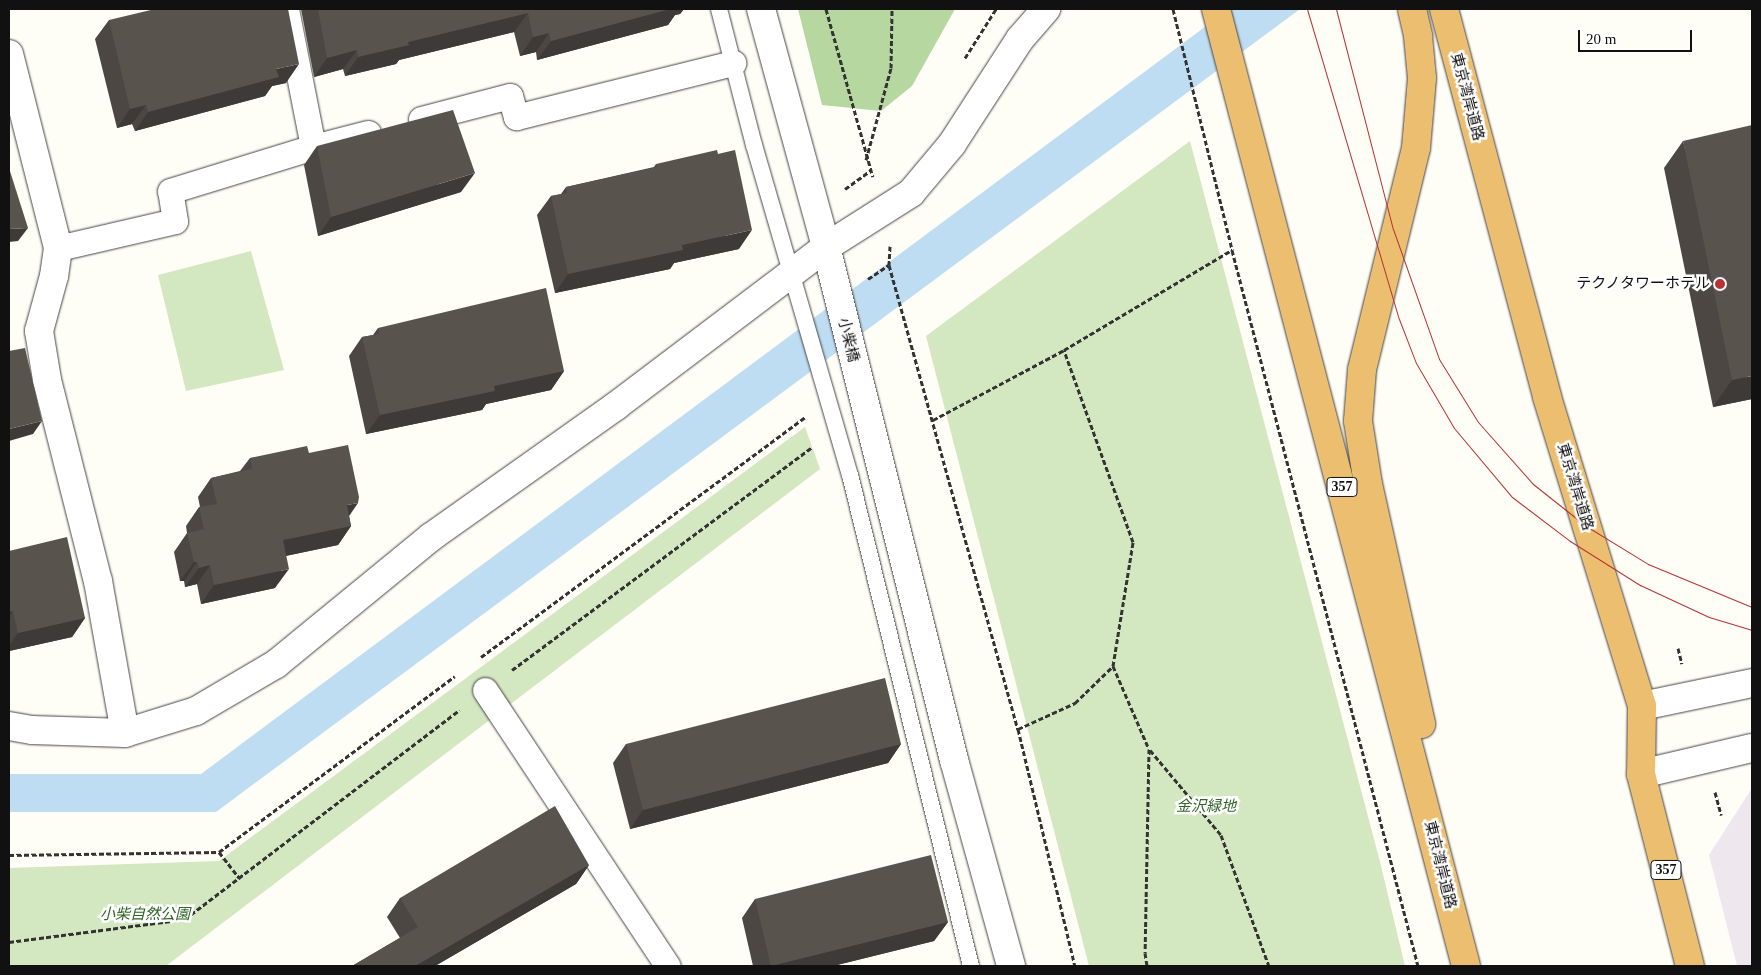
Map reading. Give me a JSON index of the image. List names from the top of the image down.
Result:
{
  "streets": {
    "highway": ["東京湾岸道路", "357"],
    "street": ["小柴橋"]
  },
  "crossings": [
    ["東京湾岸道路", "357"]
  ],
  "parks": ["金沢緑地", "小柴自然公園"],
  "places": ["テクノタワーホテル"],
  "scale_bar": "20 m"
}
